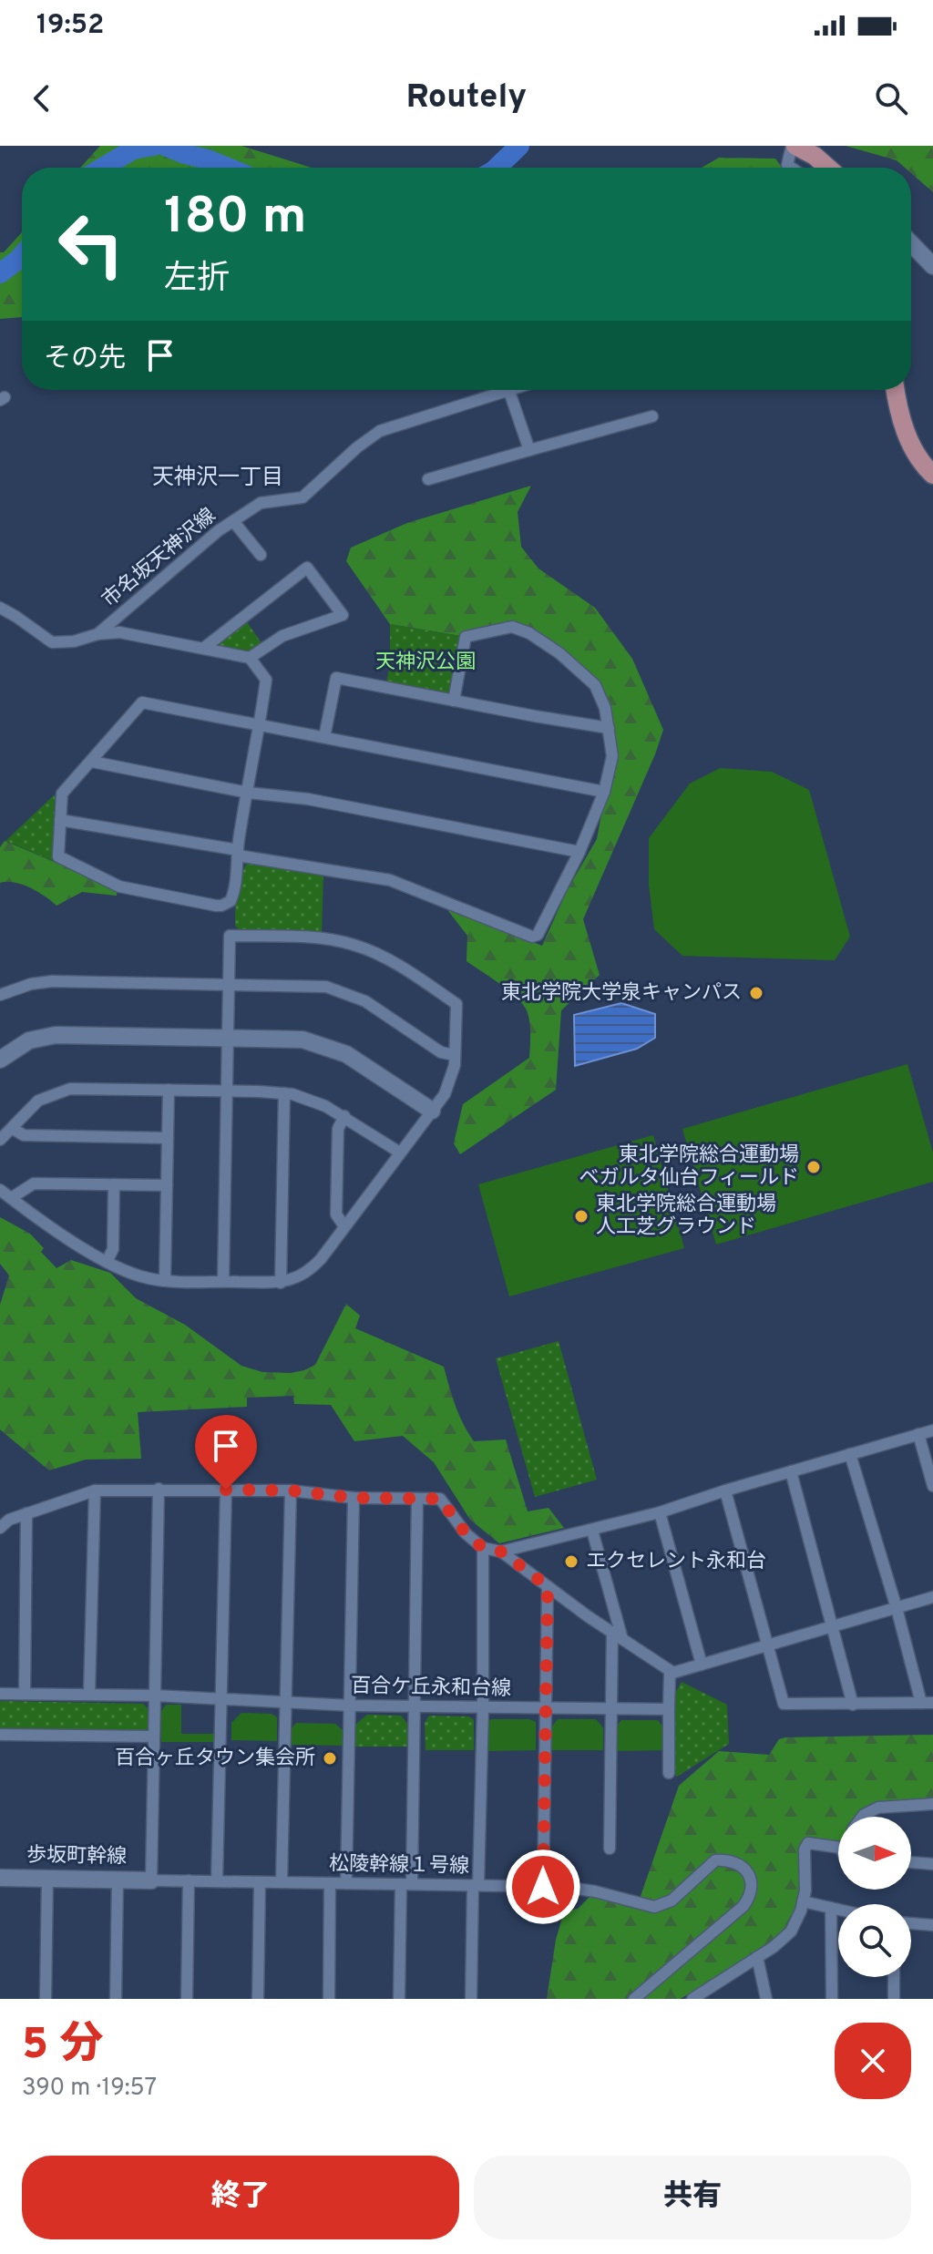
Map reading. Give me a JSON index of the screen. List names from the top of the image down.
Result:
{
  "streets": {
    "street": [
      "市名坂天神沢線",
      "百合ケ丘永和台線",
      "歩坂町幹線",
      "松陵幹線１号線"
    ]
  },
  "crossings": [
    ["歩坂町幹線", "松陵幹線１号線"]
  ],
  "districts": ["天神沢一丁目"],
  "parks": ["天神沢公園"],
  "places": [
    "東北学院大学泉キャンパス",
    "東北学院総合運動場 ベガルタ仙台フィールド",
    "東北学院総合運動場 人工芝グラウンド",
    "エクセレント永和台",
    "百合ヶ丘タウン集会所"
  ],
  "north": "right",
  "page": {
    "status": "19:52",
    "header": "Routely",
    "turn": ["180 m", "左折"],
    "then": "その先",
    "heading": ["5 分", "390 m · 19:57"],
    "buttons": ["終了", "共有"]
  }
}
